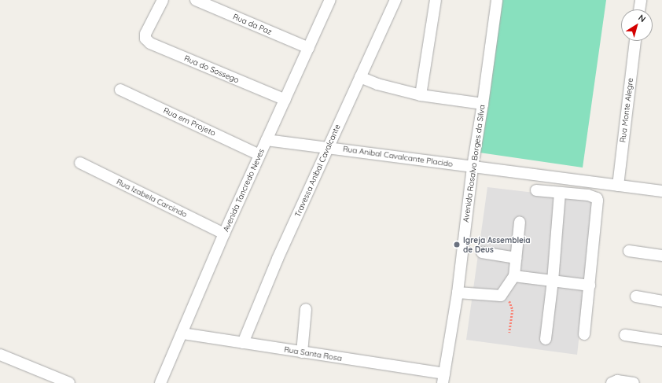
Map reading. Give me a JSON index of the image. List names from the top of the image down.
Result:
{
  "streets": {
    "street": [
      "Rua da Paz",
      "Rua do Sossego",
      "Rua Monte Alegre",
      "Rua em Projeto",
      "Rua Anibal Cavalcante Placido",
      "Avenida Rosalvo Borges da Silva",
      "Travessa Anibal Cavalcante",
      "Avenida Tancredo Neves",
      "Rua Izabela Carcindo",
      "Rua Santa Rosa"
    ]
  },
  "crossings": [
    ["Rua da Paz", "Avenida Tancredo Neves"],
    ["Rua do Sossego", "Avenida Tancredo Neves"],
    ["Rua em Projeto", "Avenida Tancredo Neves"],
    ["Rua Anibal Cavalcante Placido", "Avenida Rosalvo Borges da Silva"],
    ["Rua Anibal Cavalcante Placido", "Travessa Anibal Cavalcante"],
    ["Rua Anibal Cavalcante Placido", "Avenida Tancredo Neves"],
    ["Avenida Rosalvo Borges da Silva", "Rua Santa Rosa"],
    ["Travessa Anibal Cavalcante", "Rua Santa Rosa"],
    ["Avenida Tancredo Neves", "Rua Izabela Carcindo"],
    ["Avenida Tancredo Neves", "Rua Santa Rosa"]
  ],
  "places": ["Igreja Assembleia de Deus"],
  "north": "top right"
}
